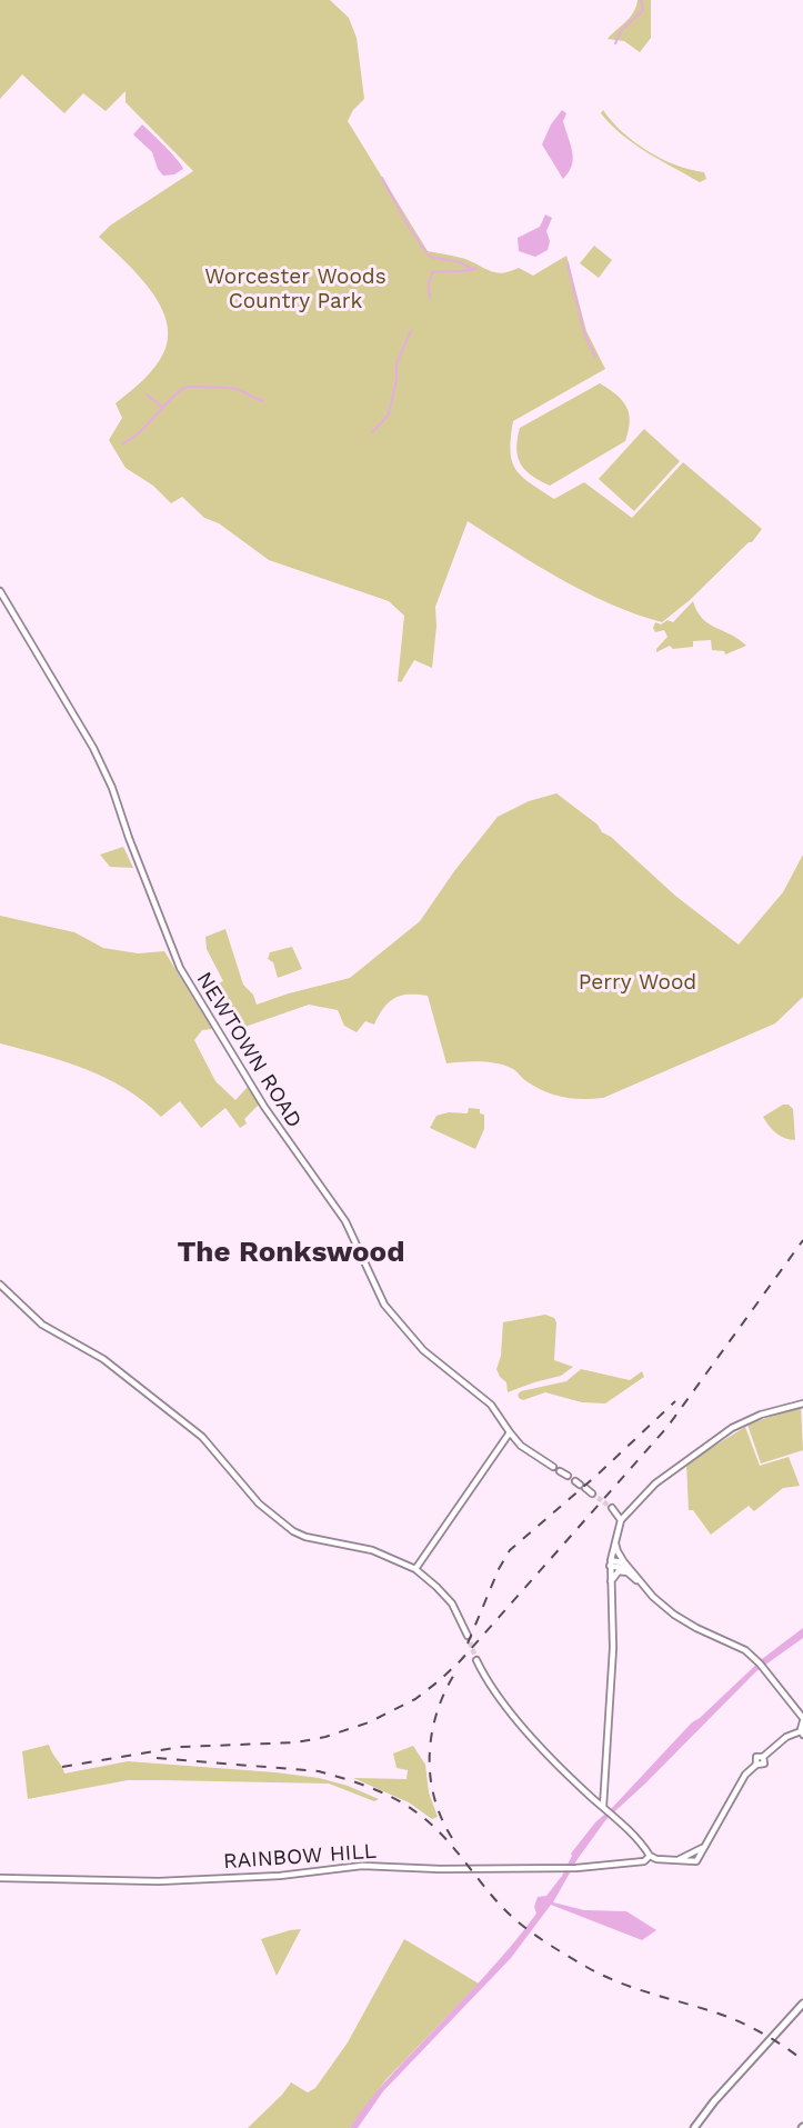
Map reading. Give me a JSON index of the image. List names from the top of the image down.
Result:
{
  "streets": {
    "main road": ["NEWTOWN ROAD", "RAINBOW HILL"]
  },
  "districts": ["The Ronkswood"],
  "parks": ["Worcester Woods Country Park", "Perry Wood"]
}
